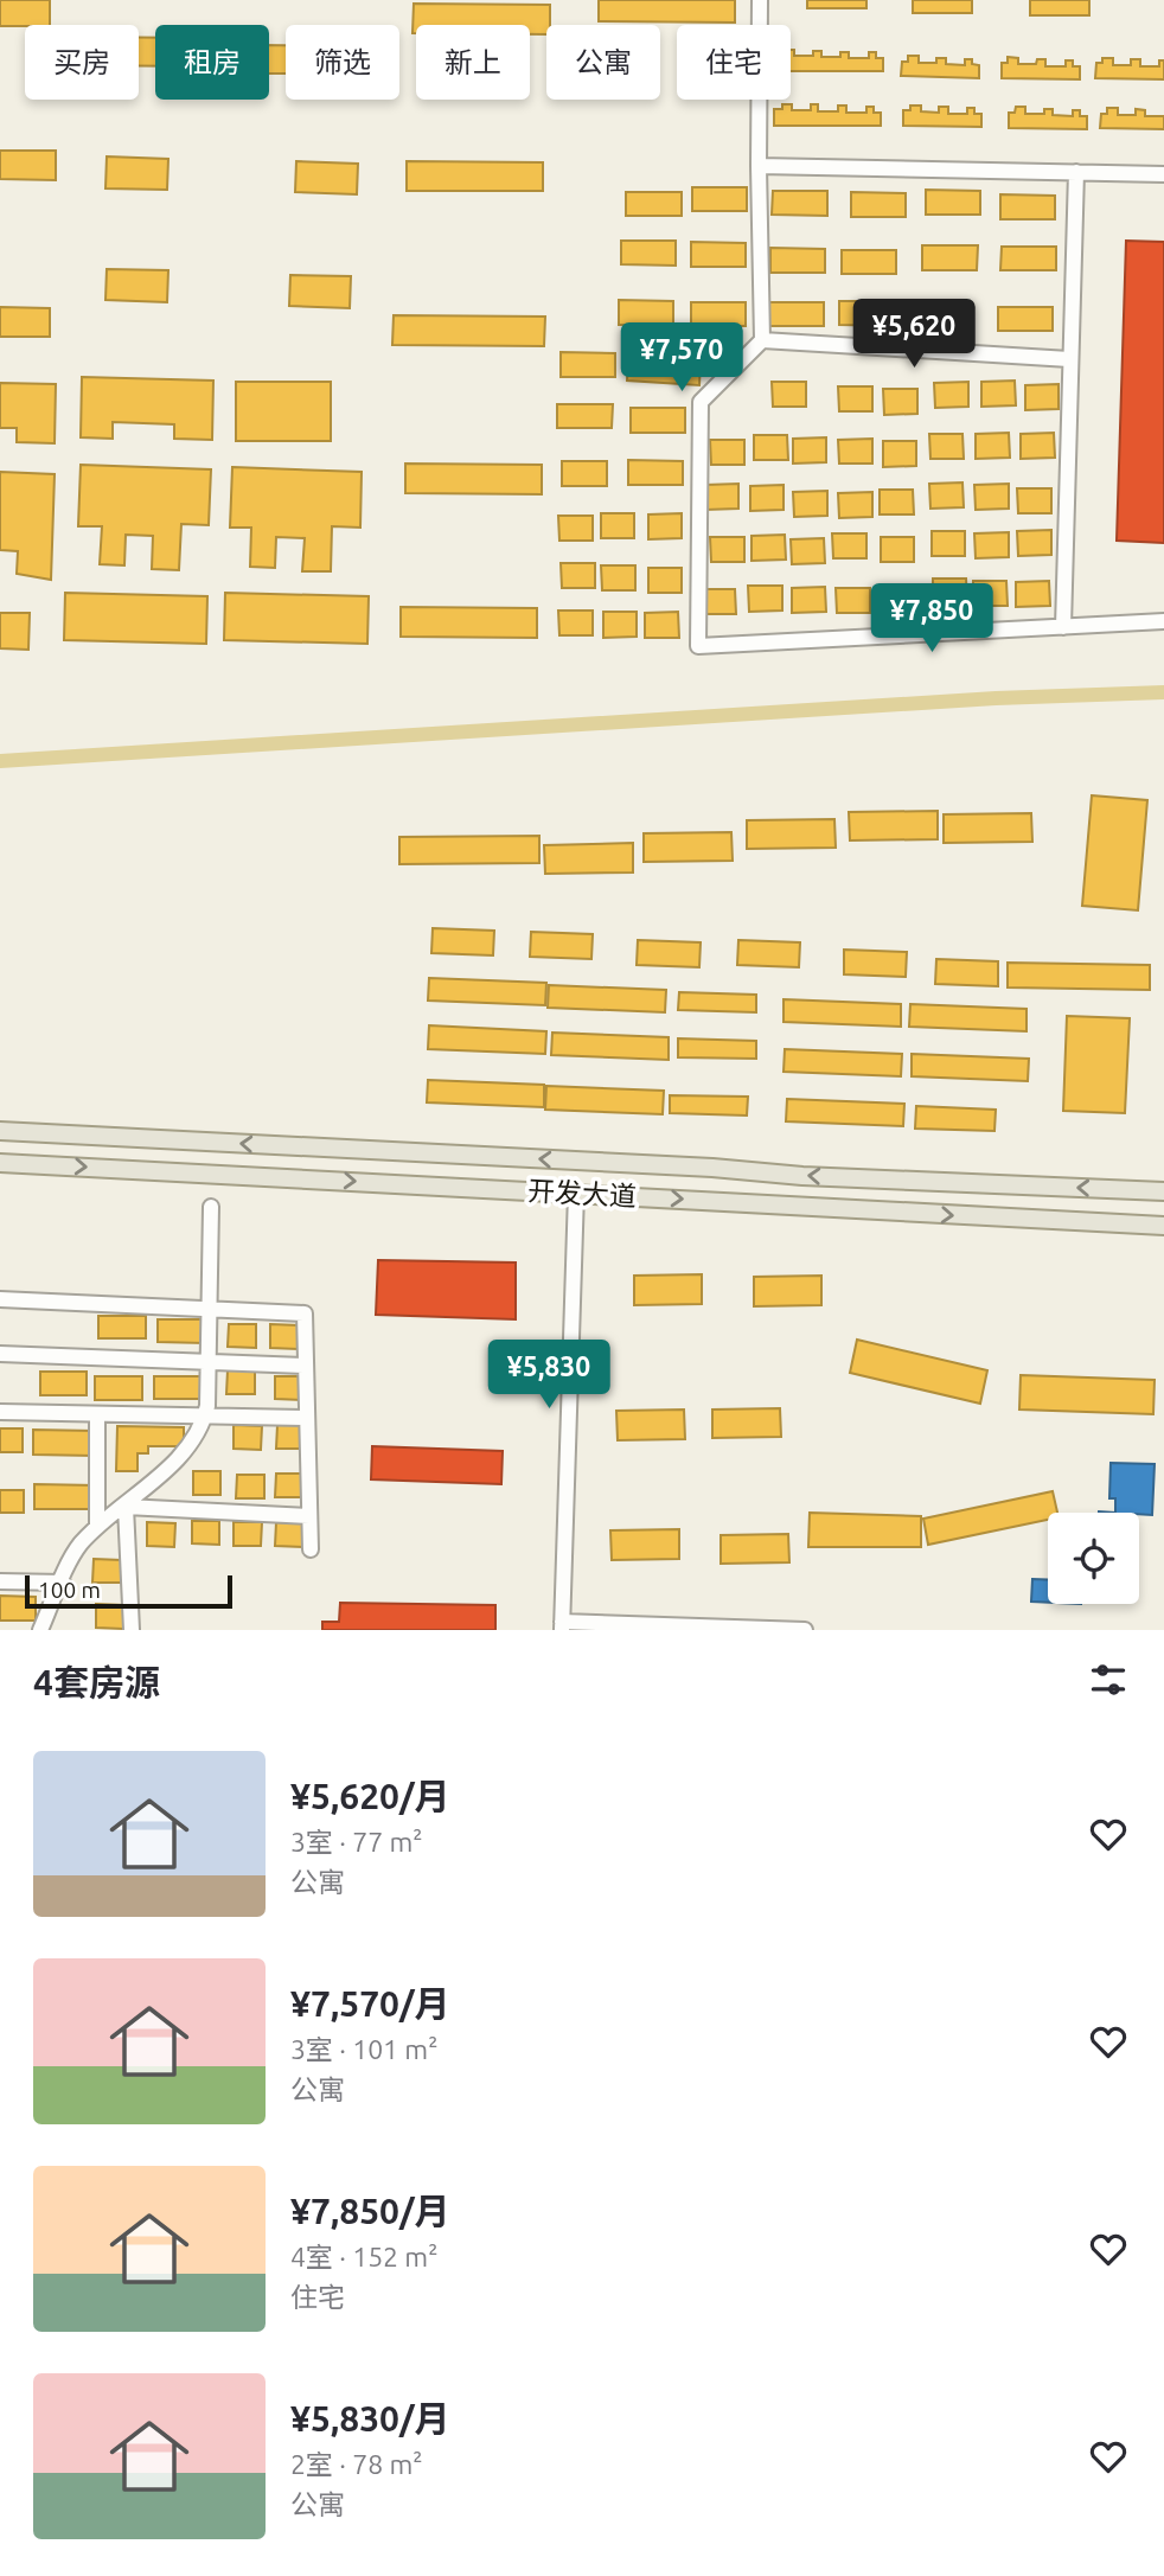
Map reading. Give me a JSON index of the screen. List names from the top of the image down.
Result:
{
  "streets": {
    "main road": ["开发大道"]
  },
  "scale_bar": "100 m",
  "page": {
    "chip": [
      "买房",
      "租房",
      "筛选",
      "新上",
      "公寓",
      "住宅"
    ],
    "price": [
      "¥5,620",
      "¥7,570",
      "¥7,850",
      "¥5,830"
    ],
    "scale": "100 m",
    "heading": "4套房源",
    "list": [
      {
        "name": "¥5,620/月",
        "note": "3室 · 77 m² · 公寓"
      },
      {
        "name": "¥7,570/月",
        "note": "3室 · 101 m² · 公寓"
      },
      {
        "name": "¥7,850/月",
        "note": "4室 · 152 m² · 住宅"
      },
      {
        "name": "¥5,830/月",
        "note": "2室 · 78 m² · 公寓"
      }
    ]
  }
}
